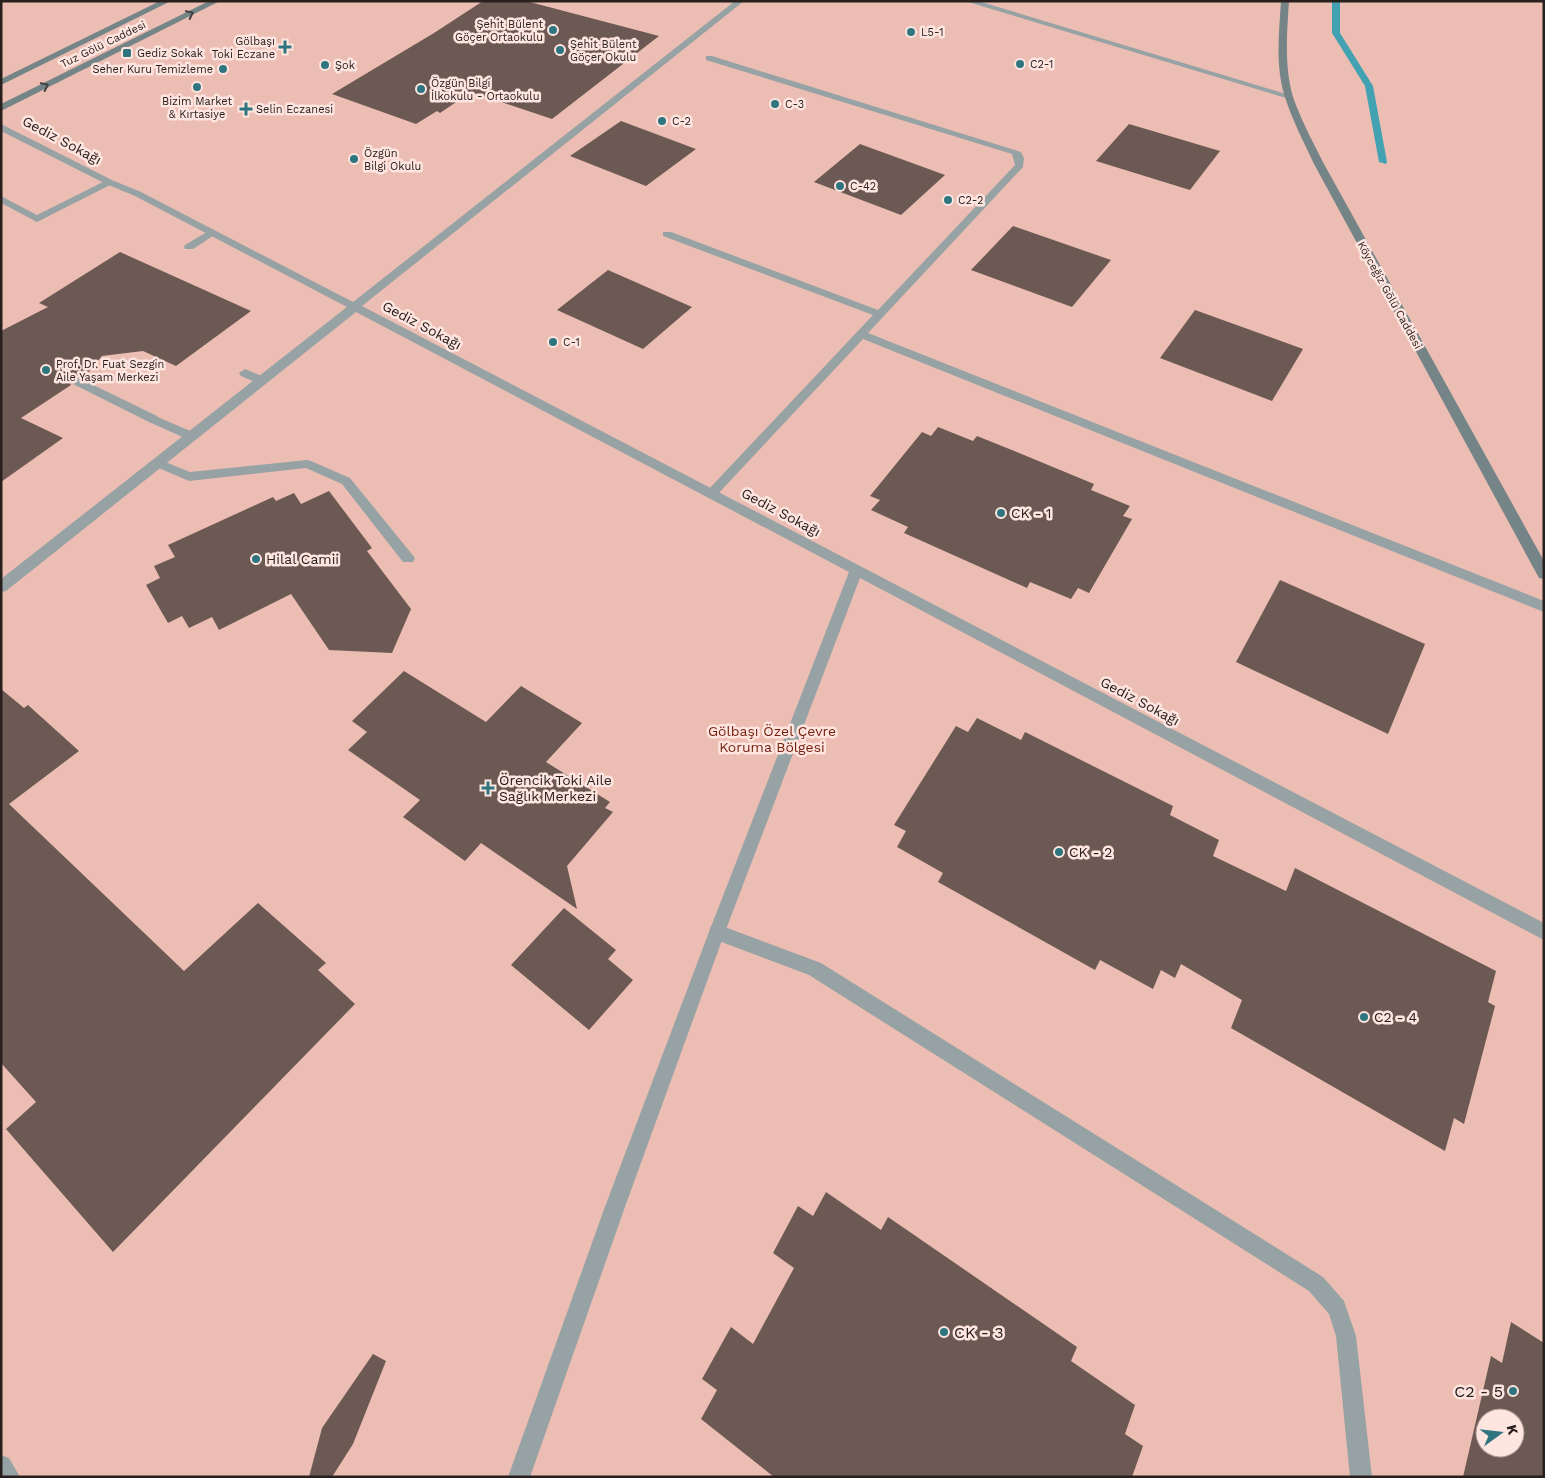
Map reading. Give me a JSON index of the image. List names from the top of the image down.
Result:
{
  "streets": {
    "street": ["Tuz Gölü Caddesi", "Gediz Sokağı", "Köyceğiz Gölü Caddesi"]
  },
  "parks": ["Gölbaşı Özel Çevre Koruma Bölgesi"],
  "places": {
    "other": [
      "Şehit Bülent Göçer Ortaokulu",
      "L5-1",
      "Şehit Bülent Göçer Okulu",
      "C2-1",
      "Şok",
      "Seher Kuru Temizleme",
      "Bizim Market & Kırtasiye",
      "Özgün Bilgi İlkokulu - Ortaokulu",
      "C-3",
      "C-2",
      "Özgün Bilgi Okulu",
      "C-42",
      "C2-2",
      "C-1",
      "Prof. Dr. Fuat Sezgin Aile Yaşam Merkezi",
      "CK - 1",
      "Hilal Camii",
      "CK - 2",
      "C2 - 4",
      "CK - 3",
      "C2 - 5"
    ],
    "health": ["Gölbaşı Toki Eczane", "Selin Eczanesi", "Örencik Toki Aile Sağlık Merkezi"],
    "transit": ["Gediz Sokak"]
  },
  "north": "right"
}
